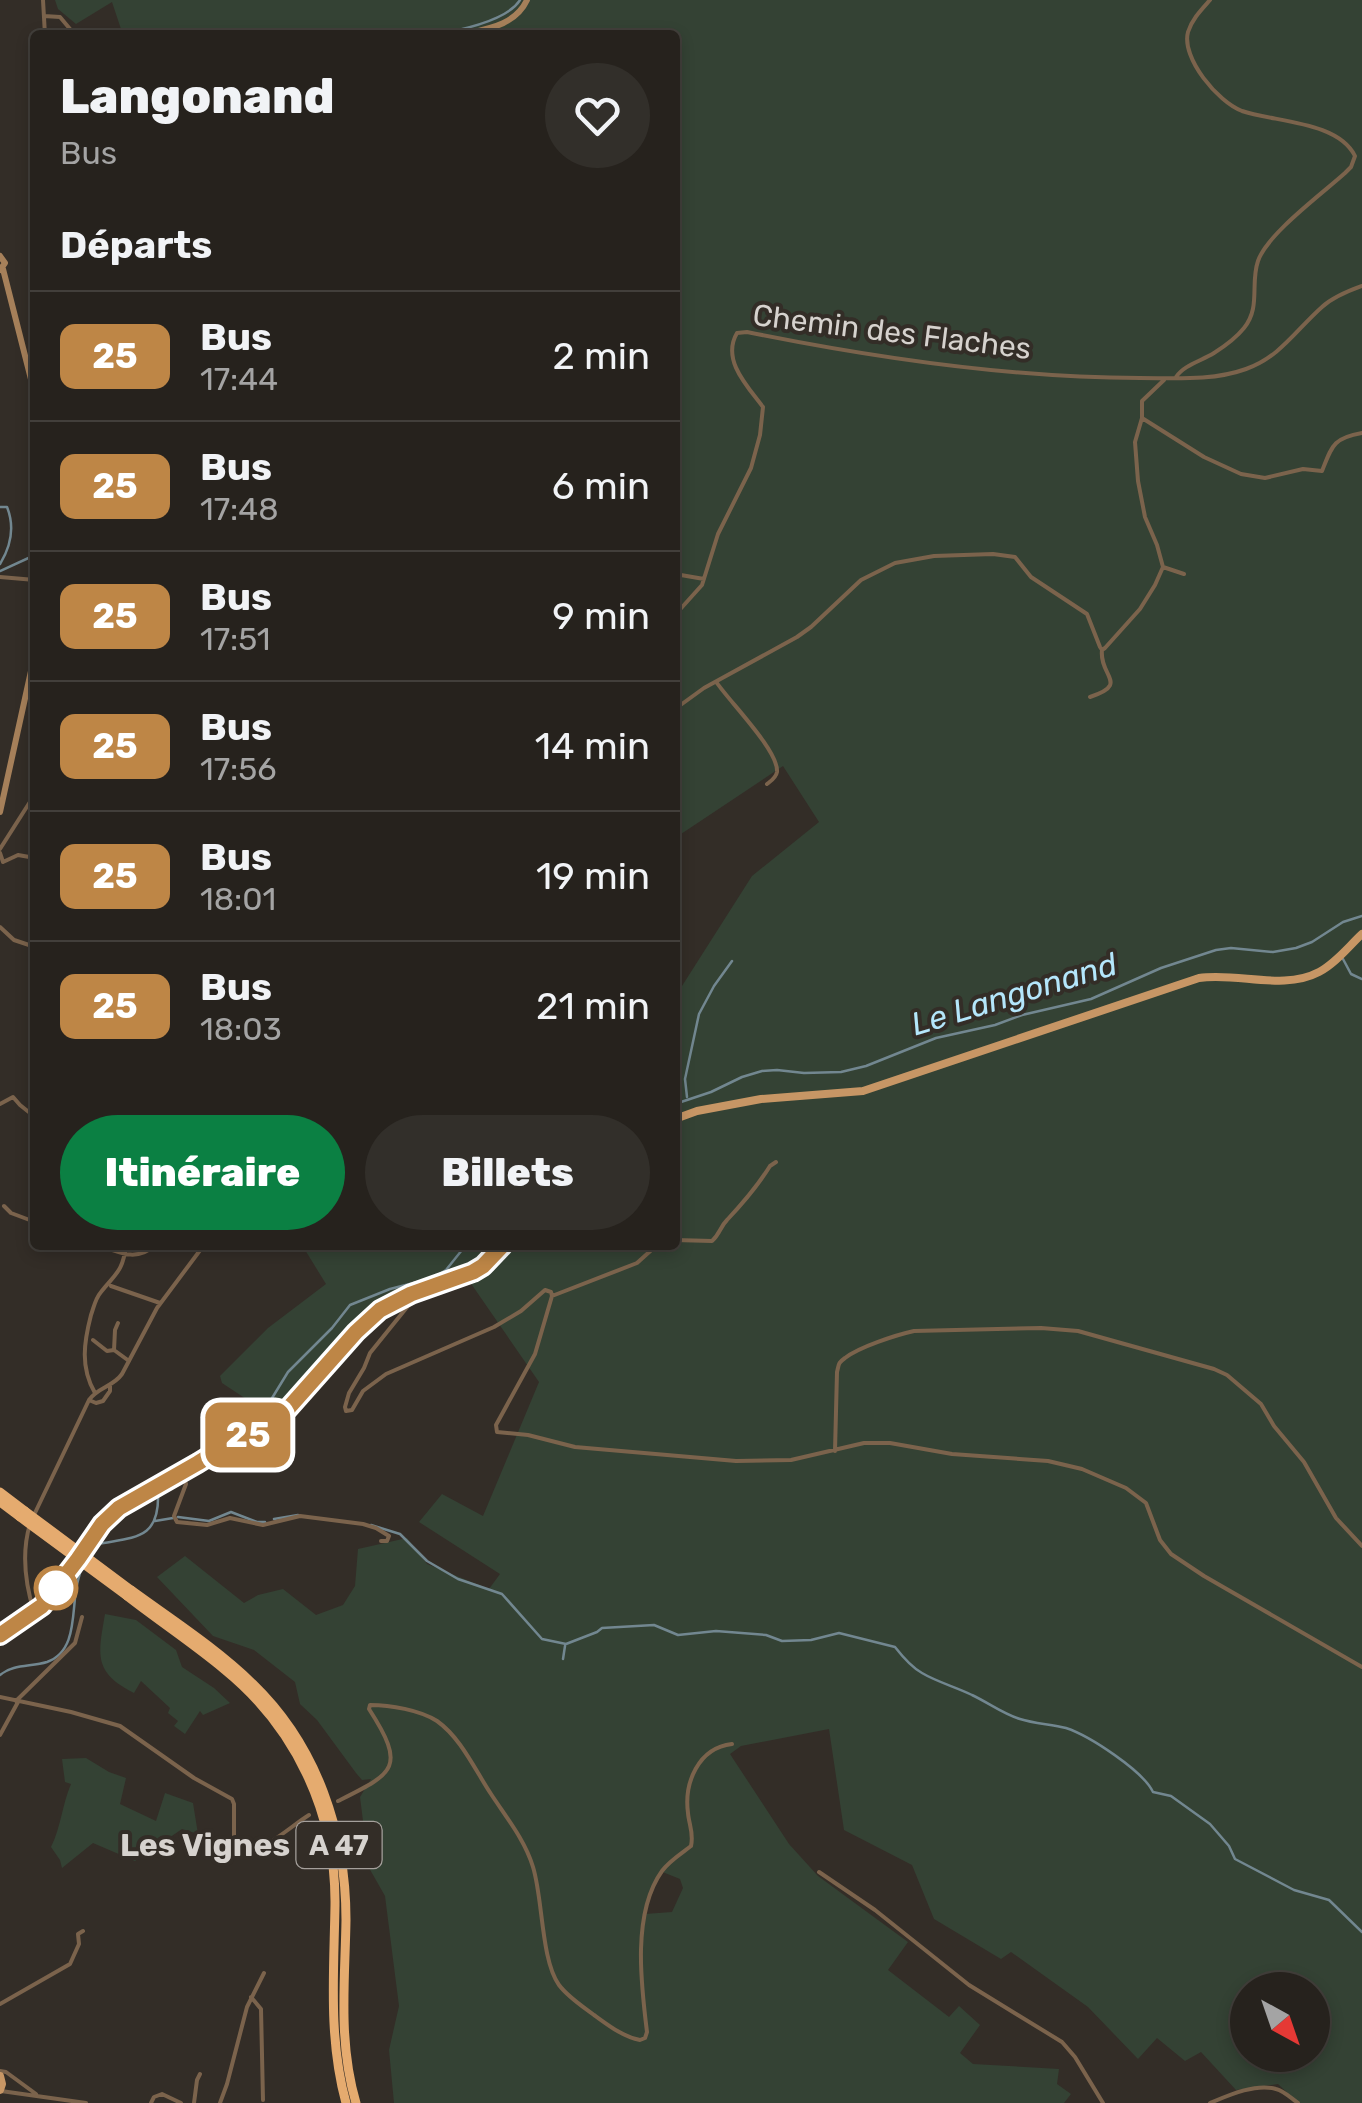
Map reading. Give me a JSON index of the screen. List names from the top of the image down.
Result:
{
  "streets": {
    "highway": ["A 47"],
    "street": ["Chemin des Flaches"]
  },
  "districts": ["Les Vignes"],
  "water": ["Le Langonand"],
  "lines": ["bus line 25"],
  "north": "bottom right",
  "page": {
    "on_map": "25",
    "heading": [
      ["Langonand", "Bus"],
      "Départs"
    ],
    "list": [
      {
        "mark": "25",
        "name": "Bus",
        "note": "17:44",
        "value": "2 min"
      },
      {
        "mark": "25",
        "name": "Bus",
        "note": "17:48",
        "value": "6 min"
      },
      {
        "mark": "25",
        "name": "Bus",
        "note": "17:51",
        "value": "9 min"
      },
      {
        "mark": "25",
        "name": "Bus",
        "note": "17:56",
        "value": "14 min"
      },
      {
        "mark": "25",
        "name": "Bus",
        "note": "18:01",
        "value": "19 min"
      },
      {
        "mark": "25",
        "name": "Bus",
        "note": "18:03",
        "value": "21 min"
      }
    ],
    "buttons": ["Itinéraire", "Billets"]
  }
}
